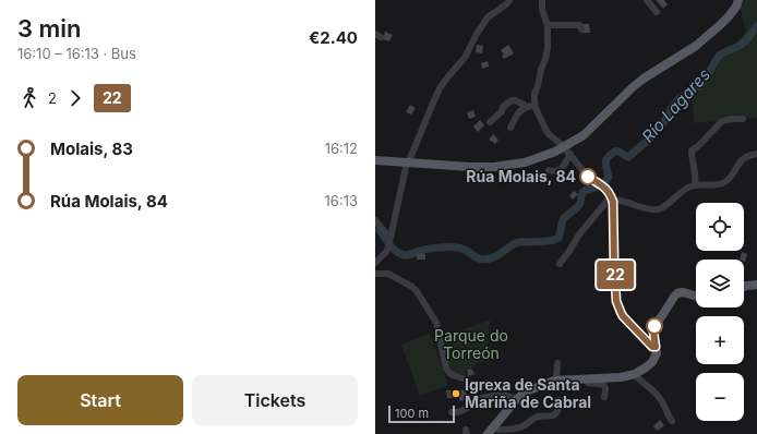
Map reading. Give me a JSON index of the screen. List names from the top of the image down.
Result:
{
  "water": ["Río Lagares"],
  "parks": ["Parque do Torreón"],
  "places": ["Rúa Molais, 84", "Igrexa de Santa Mariña de Cabral"],
  "lines": ["bus line 22"],
  "scale_bar": "100 m",
  "page": {
    "heading": ["3 min", "16:10 – 16:13 · Bus", "€2.40"],
    "on_map": "22",
    "legs": ["2", "22"],
    "list": [
      {
        "name": "Molais, 83",
        "value": "16:12"
      },
      {
        "name": "Rúa Molais, 84",
        "value": "16:13"
      }
    ],
    "map_buttons": ["+", "−"],
    "buttons": ["Start", "Tickets"],
    "scale": "100 m"
  }
}
